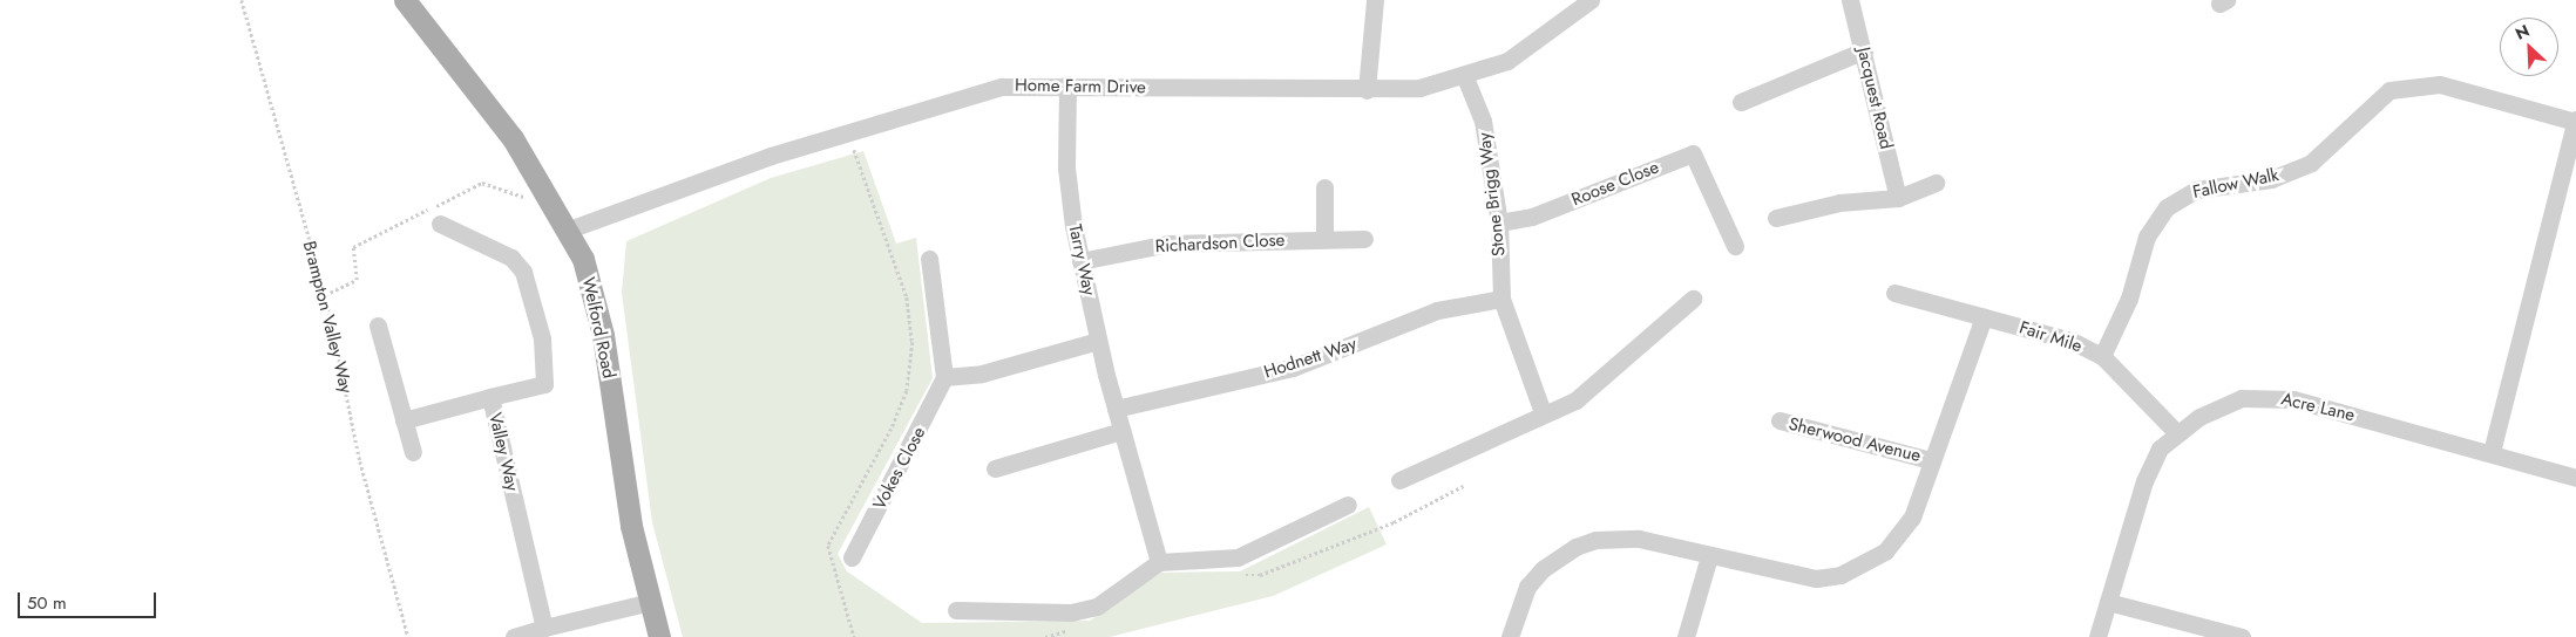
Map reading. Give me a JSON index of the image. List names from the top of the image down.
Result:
{
  "streets": {
    "main road": ["Welford Road"],
    "street": [
      "Home Farm Drive",
      "Jacquest Road",
      "Roose Close",
      "Fallow Walk",
      "Stone Brigg Way",
      "Richardson Close",
      "Tarry Way",
      "Fair Mile",
      "Hodnett Way",
      "Acre Lane",
      "Sherwood Avenue",
      "Valley Way",
      "Vokes Close"
    ],
    "path": ["Brampton Valley Way"]
  },
  "crossings": [
    ["Home Farm Drive", "Stone Brigg Way"],
    ["Home Farm Drive", "Tarry Way"],
    ["Home Farm Drive", "Welford Road"],
    ["Roose Close", "Stone Brigg Way"],
    ["Fallow Walk", "Fair Mile"],
    ["Fallow Walk", "Acre Lane"],
    ["Stone Brigg Way", "Hodnett Way"],
    ["Richardson Close", "Tarry Way"],
    ["Tarry Way", "Hodnett Way"],
    ["Fair Mile", "Acre Lane"],
    ["Fair Mile", "Sherwood Avenue"]
  ],
  "scale_bar": "50 m",
  "north": "top left"
}
